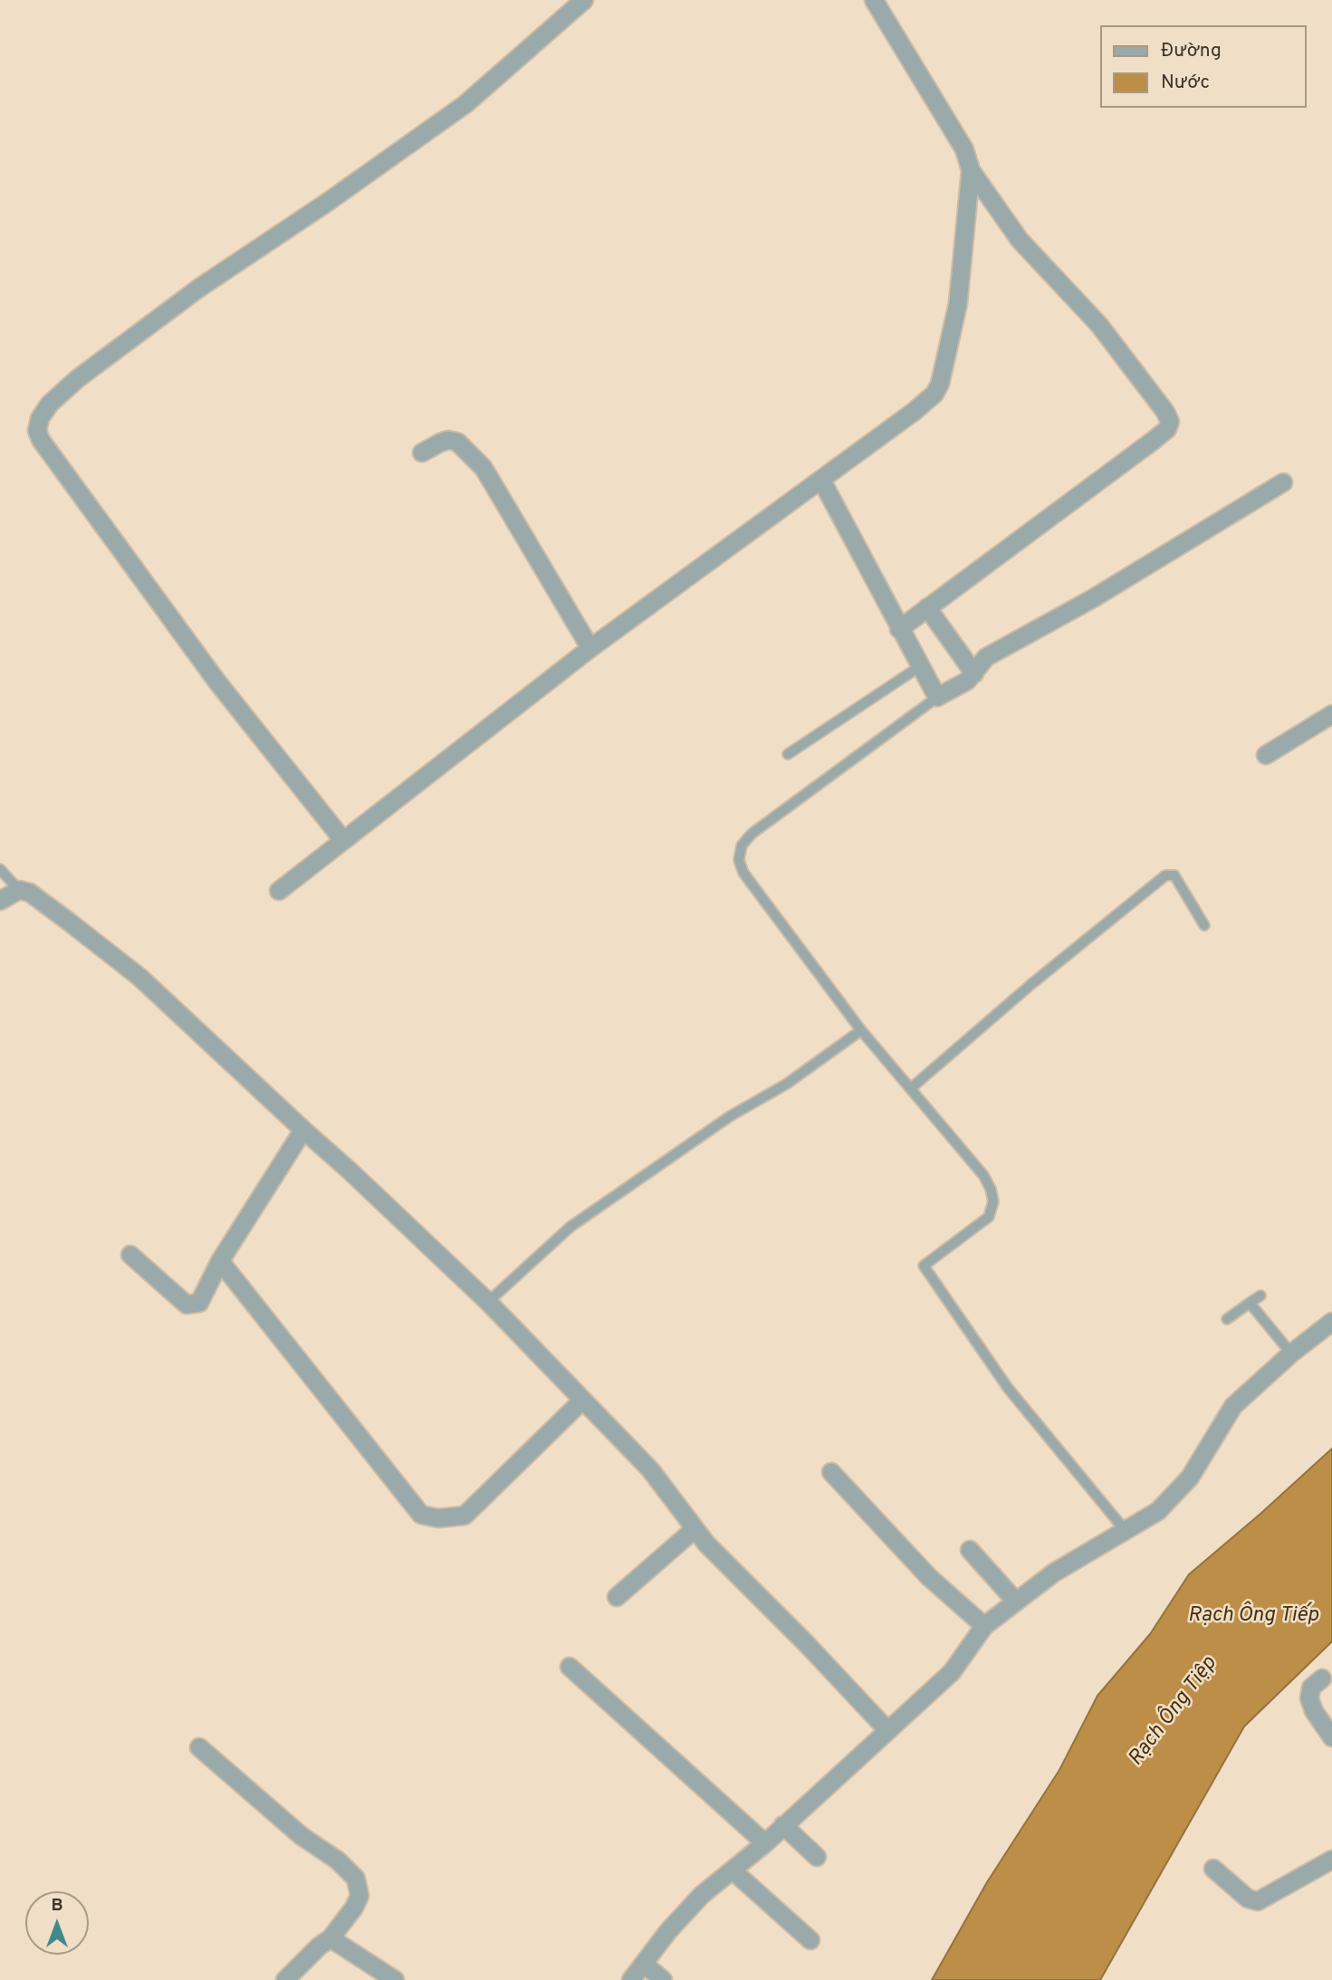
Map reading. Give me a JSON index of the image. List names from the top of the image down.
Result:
{
  "water": ["Rạch Ông Tiếp", "Rạch Ông Tiệp"],
  "legend": ["Đường", "Nước"],
  "north": "top"
}
